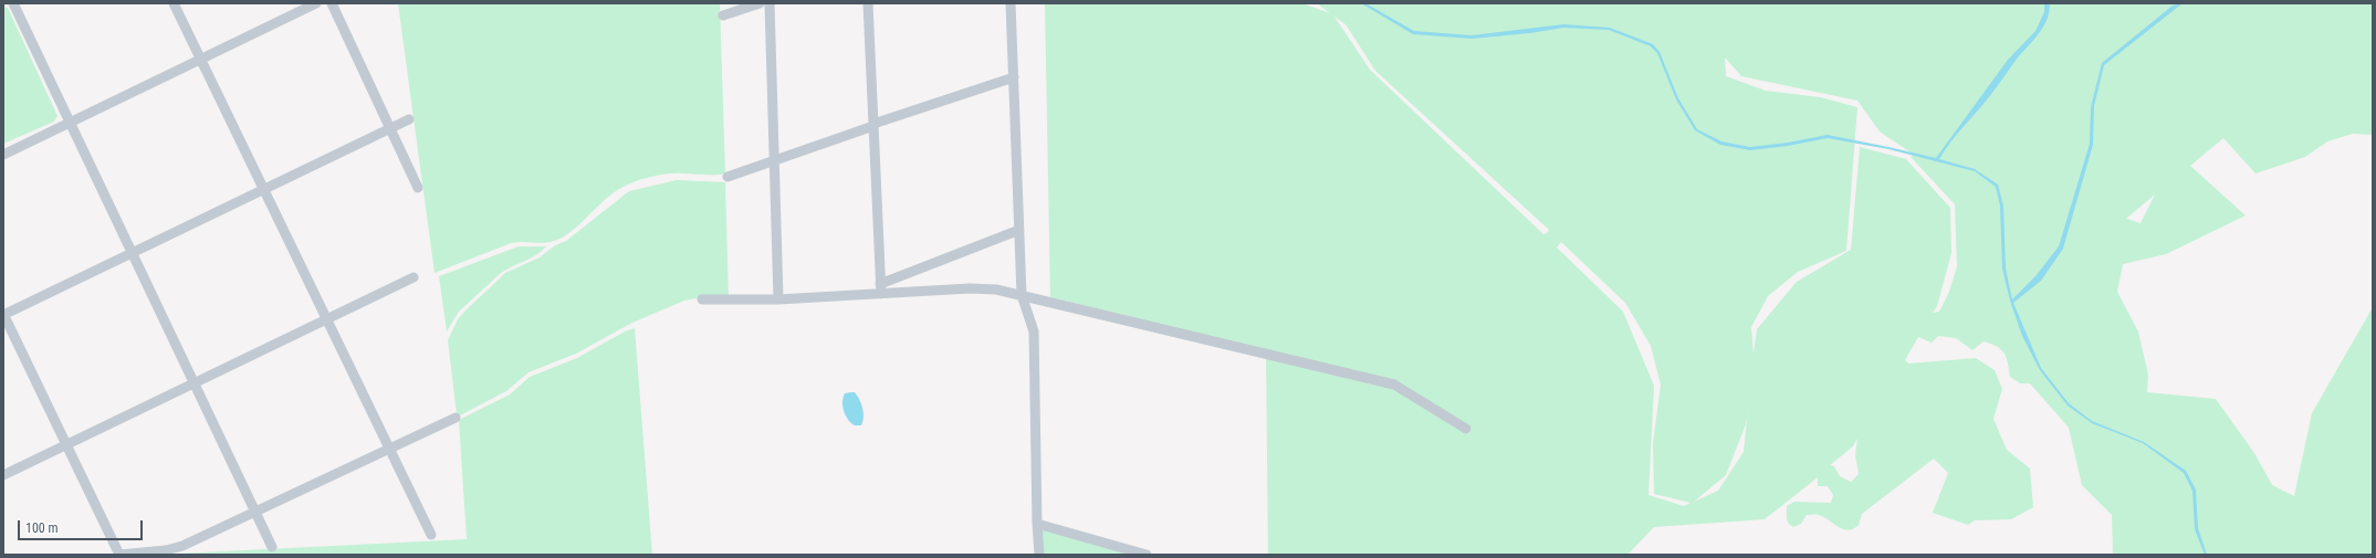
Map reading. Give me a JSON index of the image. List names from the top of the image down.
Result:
{
  "scale_bar": "100 m"
}
